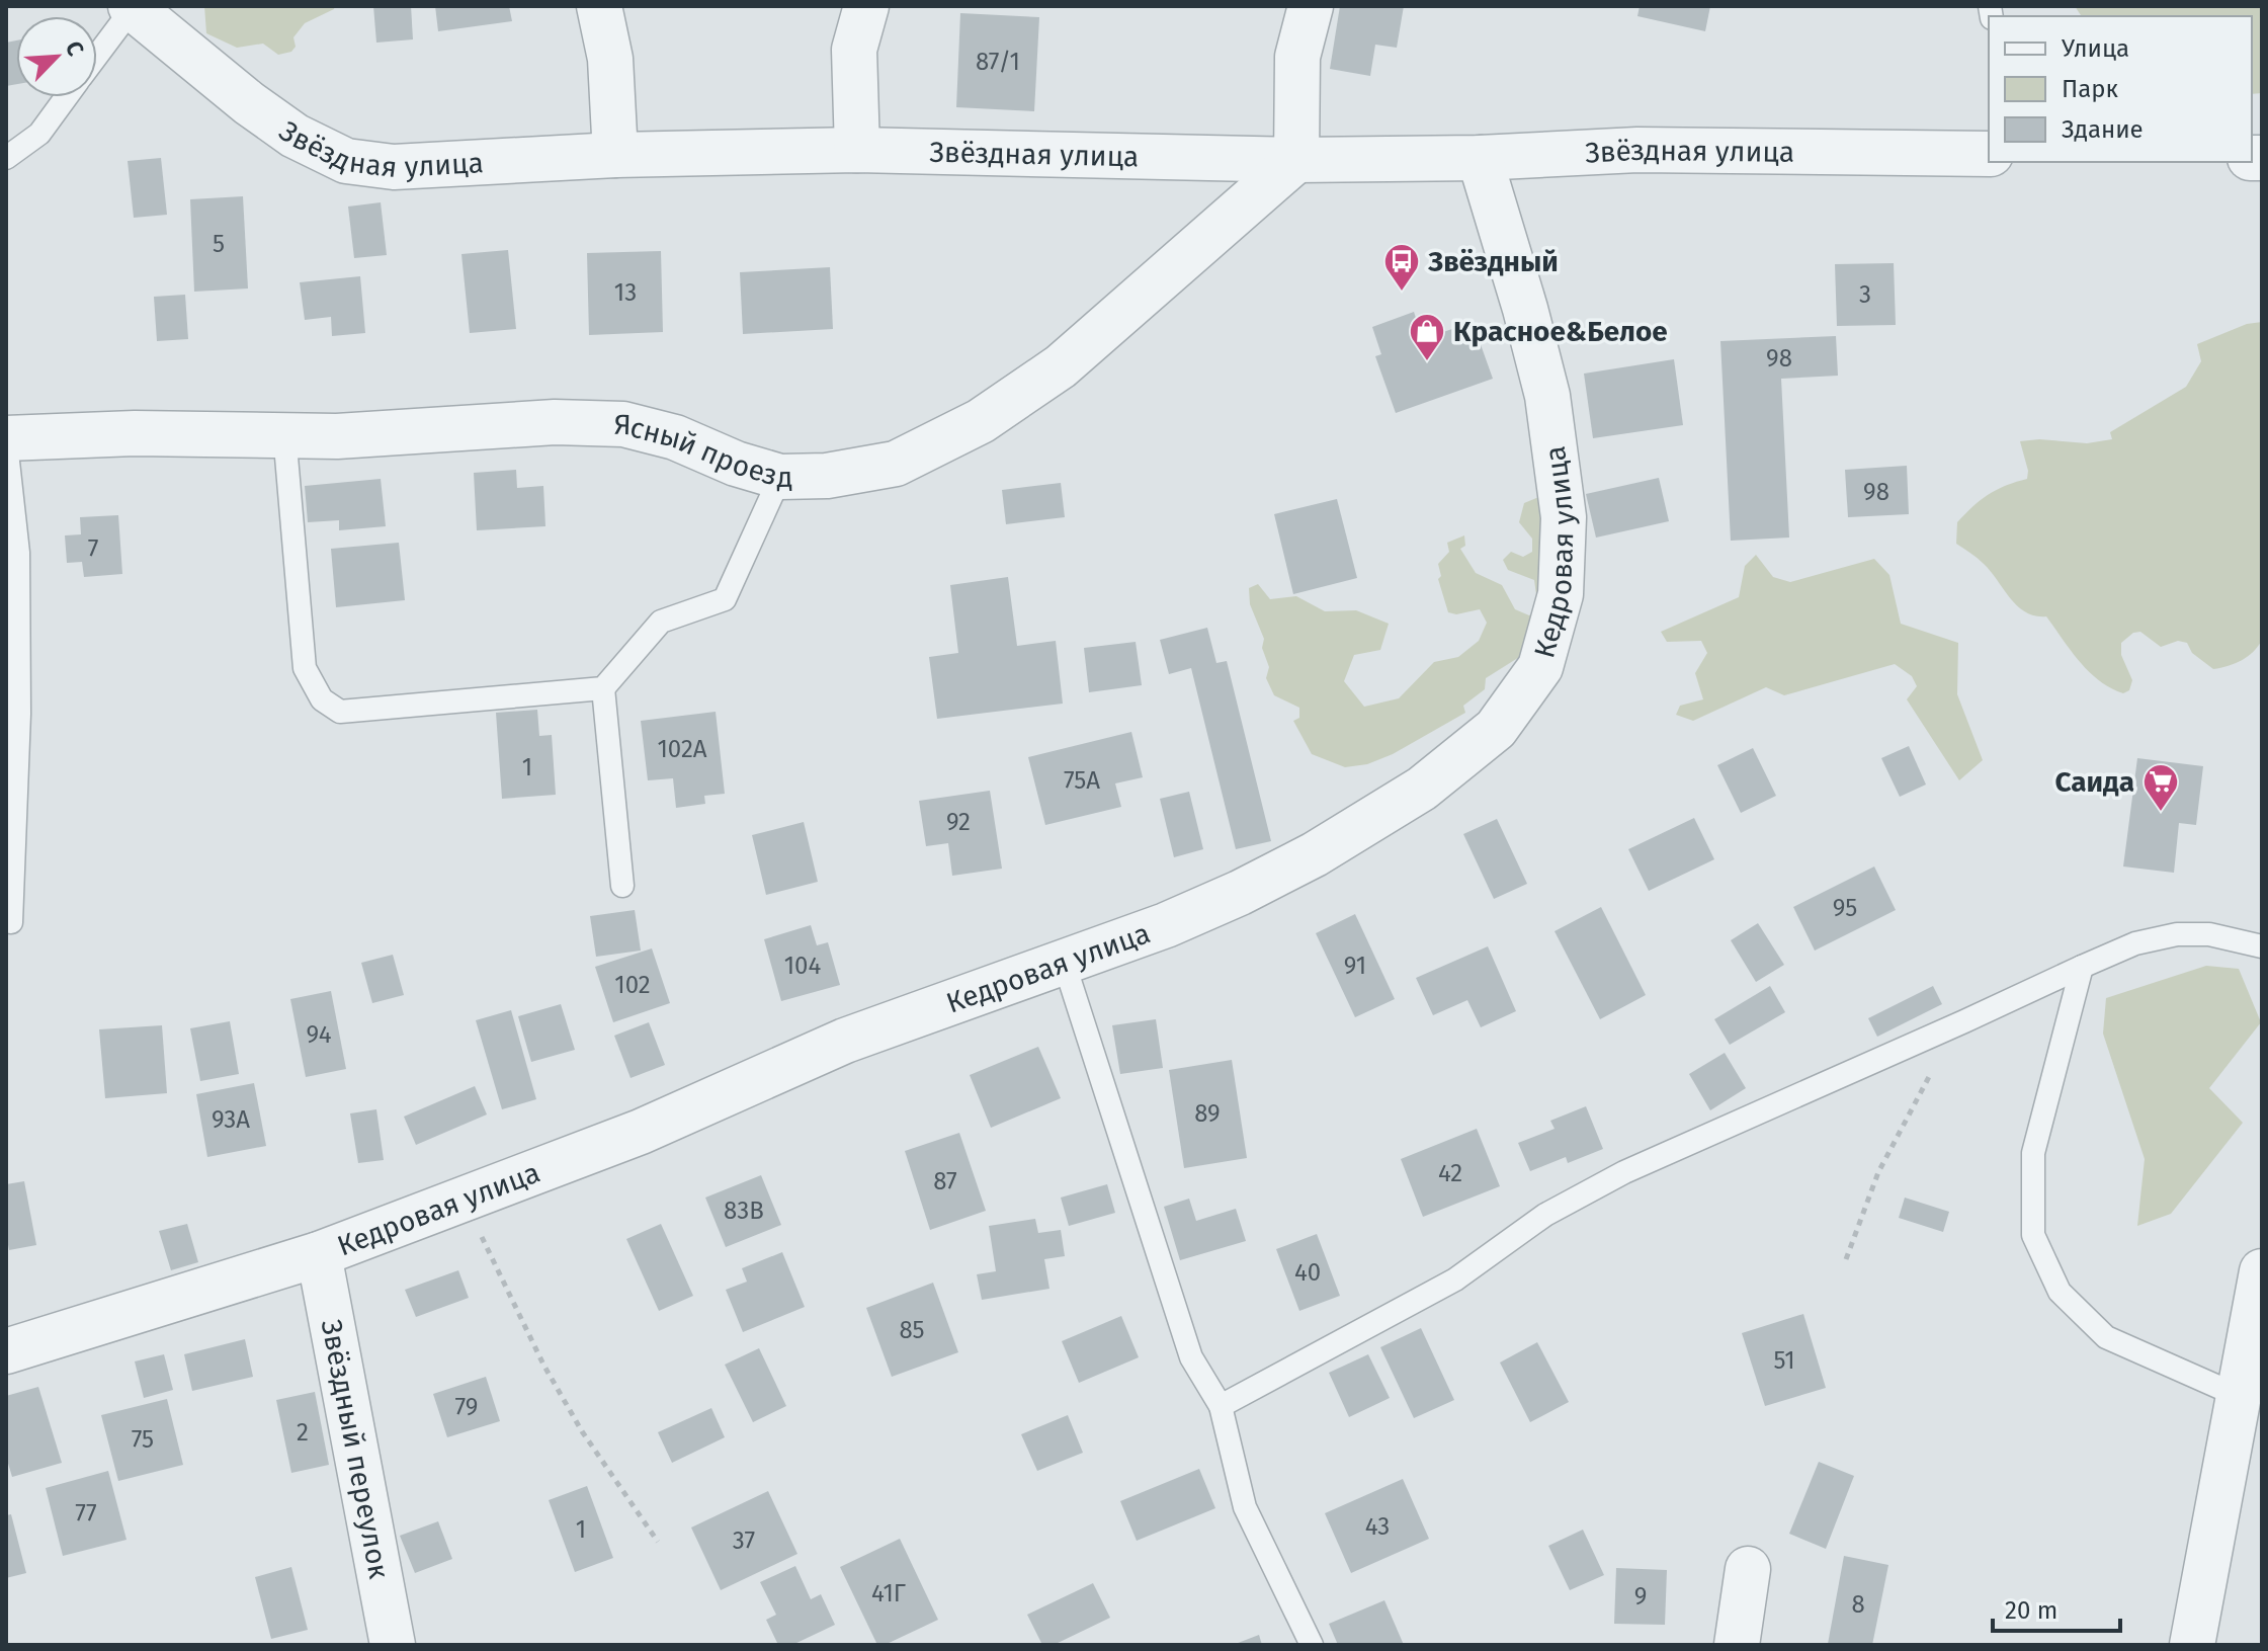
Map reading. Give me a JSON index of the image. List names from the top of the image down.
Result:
{
  "streets": {
    "street": [
      "Звёздная улица",
      "Ясный проезд",
      "Кедровая улица",
      "Звёздный переулок"
    ]
  },
  "crossings": [
    ["Звёздная улица", "Ясный проезд"],
    ["Звёздная улица", "Кедровая улица"],
    ["Кедровая улица", "Звёздный переулок"]
  ],
  "places": {
    "bus stop": ["Звёздный"],
    "shop": ["Красное&Белое"],
    "supermarket": ["Саида"]
  },
  "house_numbers": [
    "87/1",
    "5",
    "13",
    "3",
    "98",
    "98",
    "7",
    "102А",
    "1",
    "75А",
    "92",
    "95",
    "104",
    "91",
    "102",
    "94",
    "89",
    "93А",
    "42",
    "87",
    "83В",
    "40",
    "85",
    "51",
    "79",
    "2",
    "75",
    "77",
    "43",
    "1",
    "37",
    "41Г",
    "9",
    "8"
  ],
  "legend": ["Улица", "Парк", "Здание"],
  "scale_bar": "20 m",
  "north": "top right"
}
